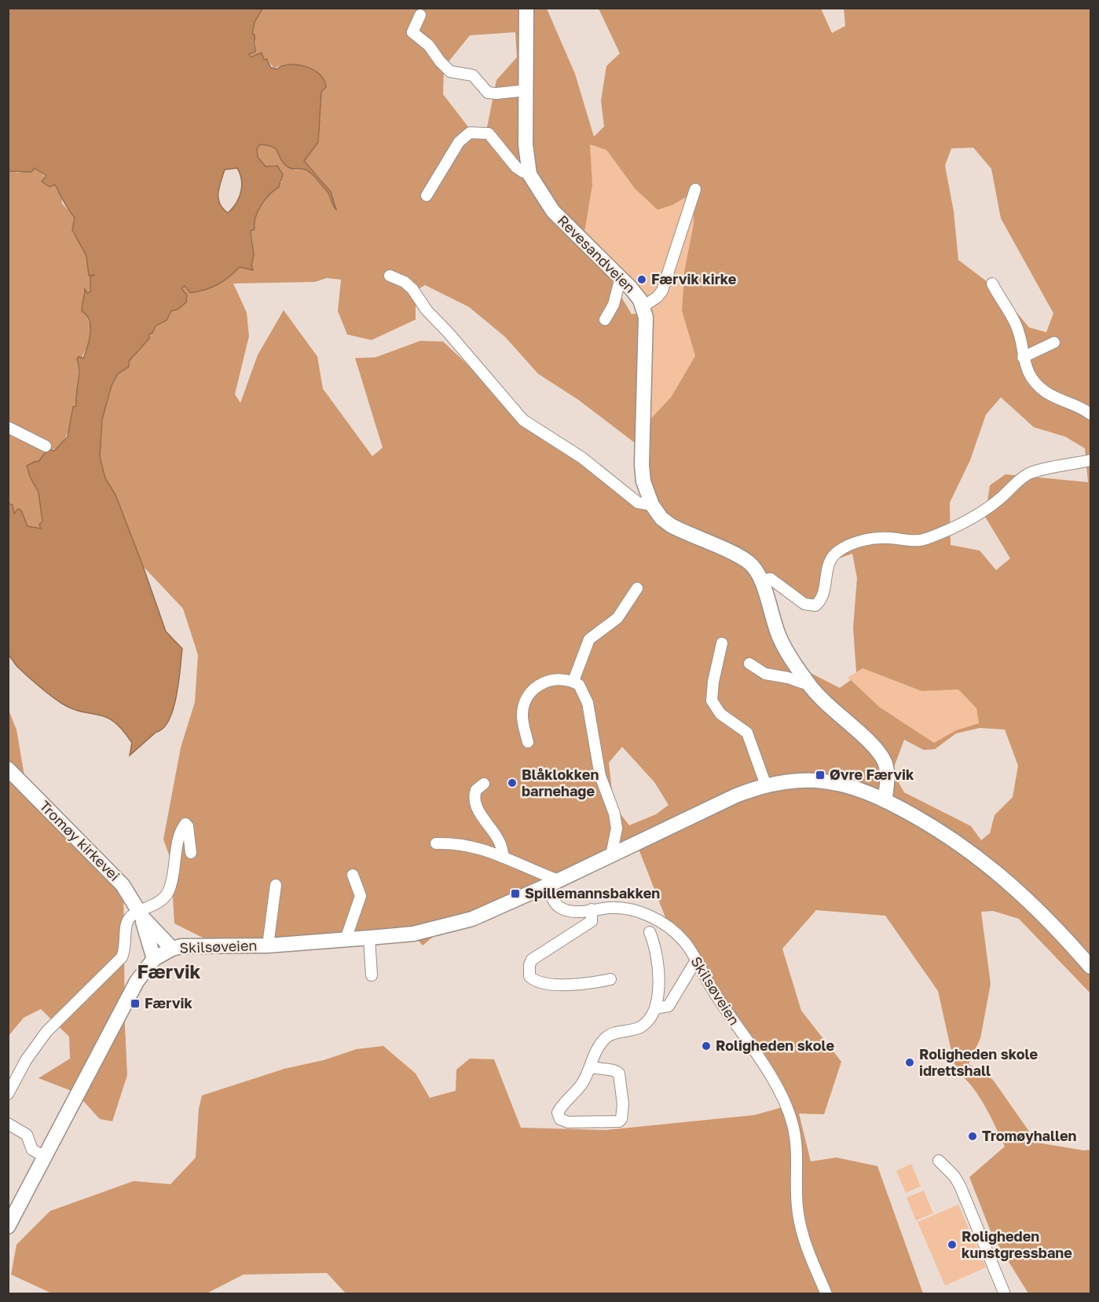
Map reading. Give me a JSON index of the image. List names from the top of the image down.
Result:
{
  "streets": {
    "main road": ["Revesandveien", "Tromøy kirkevei", "Skilsøveien"]
  },
  "crossings": [
    ["Revesandveien", "Skilsøveien"],
    ["Tromøy kirkevei", "Skilsøveien"]
  ],
  "districts": ["Færvik"],
  "places": {
    "other": [
      "Færvik kirke",
      "Blåklokken barnehage",
      "Roligheden skole",
      "Roligheden skole idrettshall",
      "Tromøyhallen",
      "Roligheden kunstgressbane"
    ],
    "transit": ["Øvre Færvik", "Spillemannsbakken", "Færvik"]
  }
}
